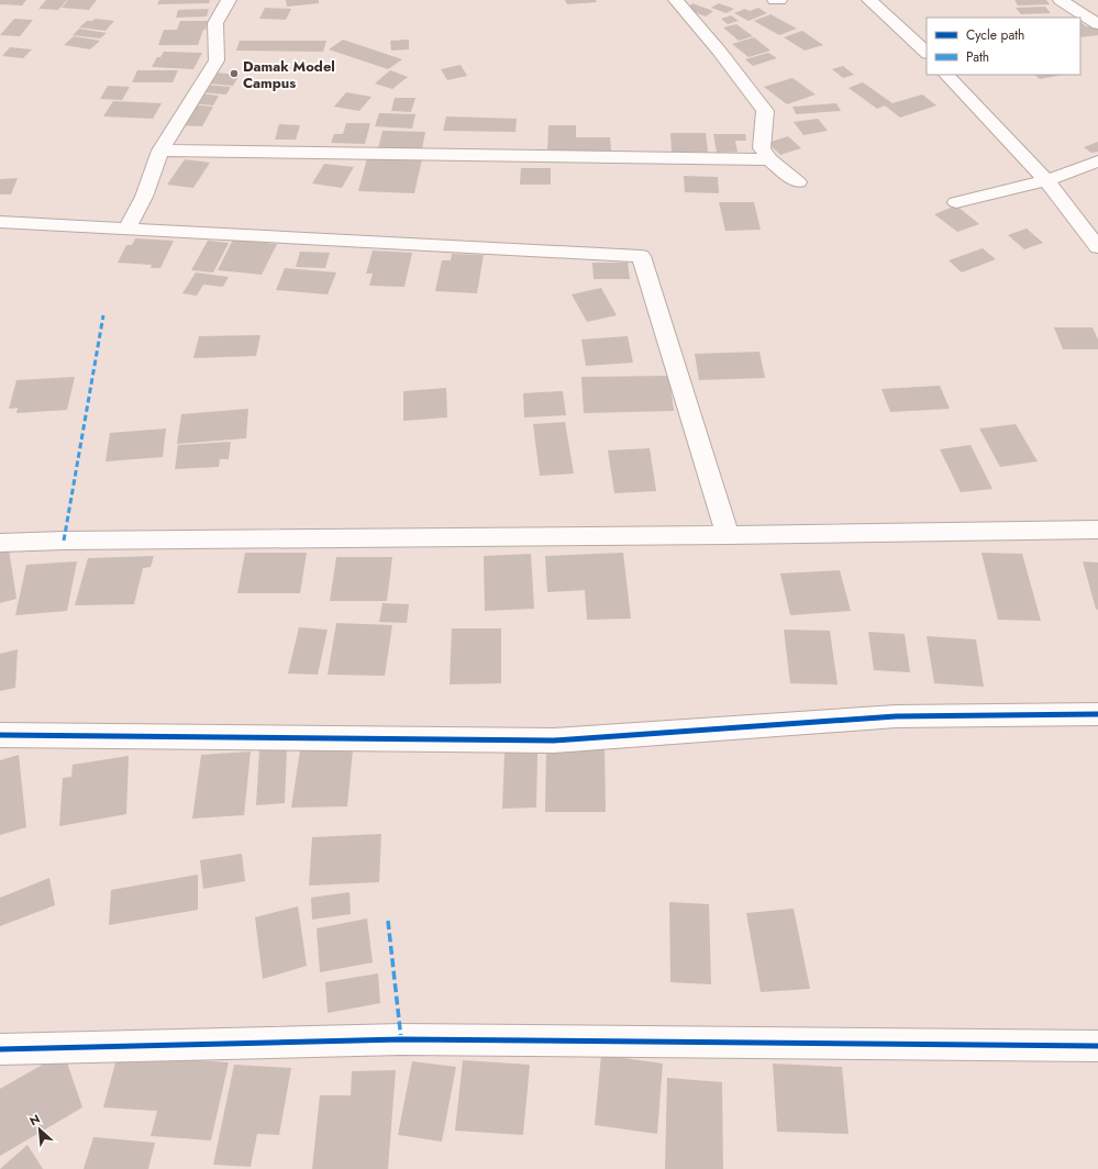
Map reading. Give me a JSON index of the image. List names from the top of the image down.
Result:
{
  "places": ["Damak Model Campus"],
  "legend": ["Cycle path", "Path"],
  "north": "top left"
}
